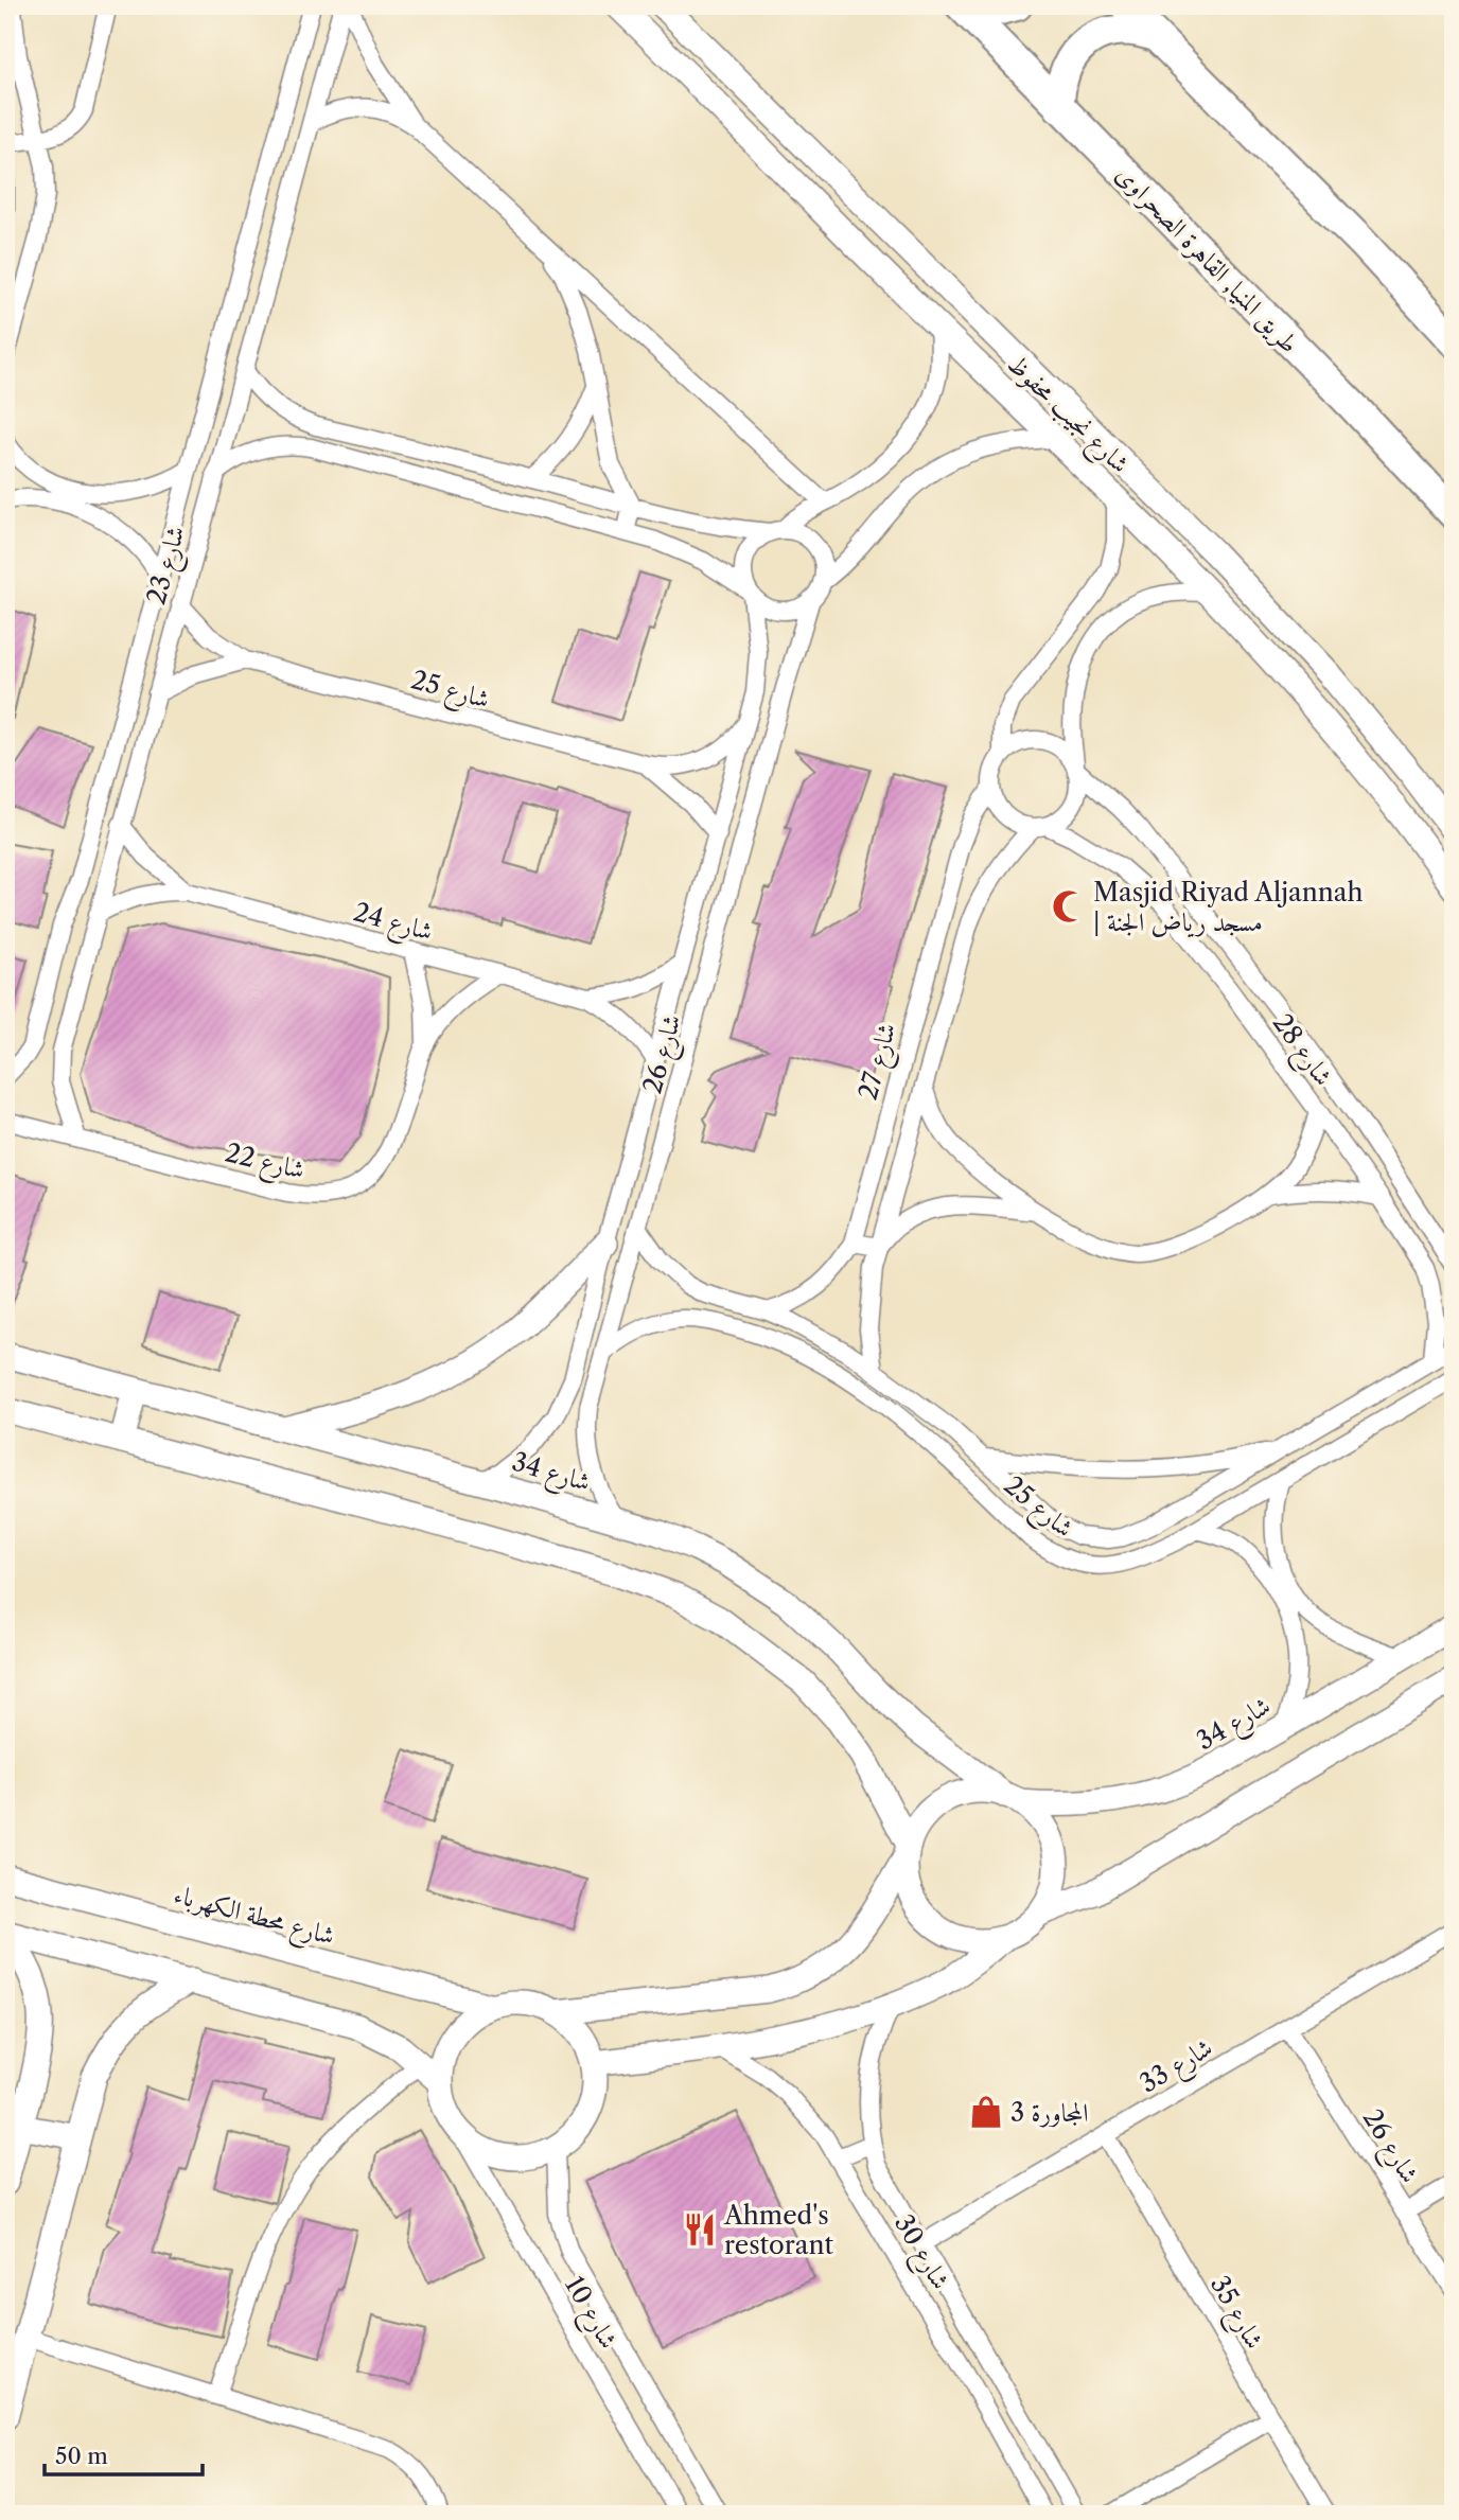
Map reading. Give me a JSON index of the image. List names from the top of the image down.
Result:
{
  "streets": {
    "highway": ["طريق المنيا, القاهرة الصحراوى"],
    "street": [
      "شارع نجيب محفوظ",
      "شارع 23",
      "شارع 25",
      "شارع 24",
      "شارع 28",
      "شارع 26",
      "شارع 27",
      "شارع 22",
      "شارع 34",
      "شارع محطة الكهرباء",
      "شارع 33",
      "شارع 30",
      "شارع 10",
      "شارع 35"
    ]
  },
  "crossings": [
    ["شارع 23", "شارع 25"],
    ["شارع 23", "شارع 24"],
    ["شارع 23", "شارع 22"],
    ["شارع 25", "شارع 28"],
    ["شارع 25", "شارع 26"],
    ["شارع 25", "شارع 27"],
    ["شارع 24", "شارع 26"],
    ["شارع 24", "شارع 22"],
    ["شارع 28", "شارع 27"],
    ["شارع 26", "شارع 34"],
    ["شارع 26", "شارع 33"],
    ["شارع محطة الكهرباء", "شارع 10"],
    ["شارع 33", "شارع 30"],
    ["شارع 33", "شارع 35"]
  ],
  "places": {
    "mosque": ["Masjid Riyad Aljannah | مسجد رياض الجنة"],
    "shop": ["المجاورة 3"],
    "restaurant": ["Ahmed's restorant"]
  },
  "scale_bar": "50 m"
}
